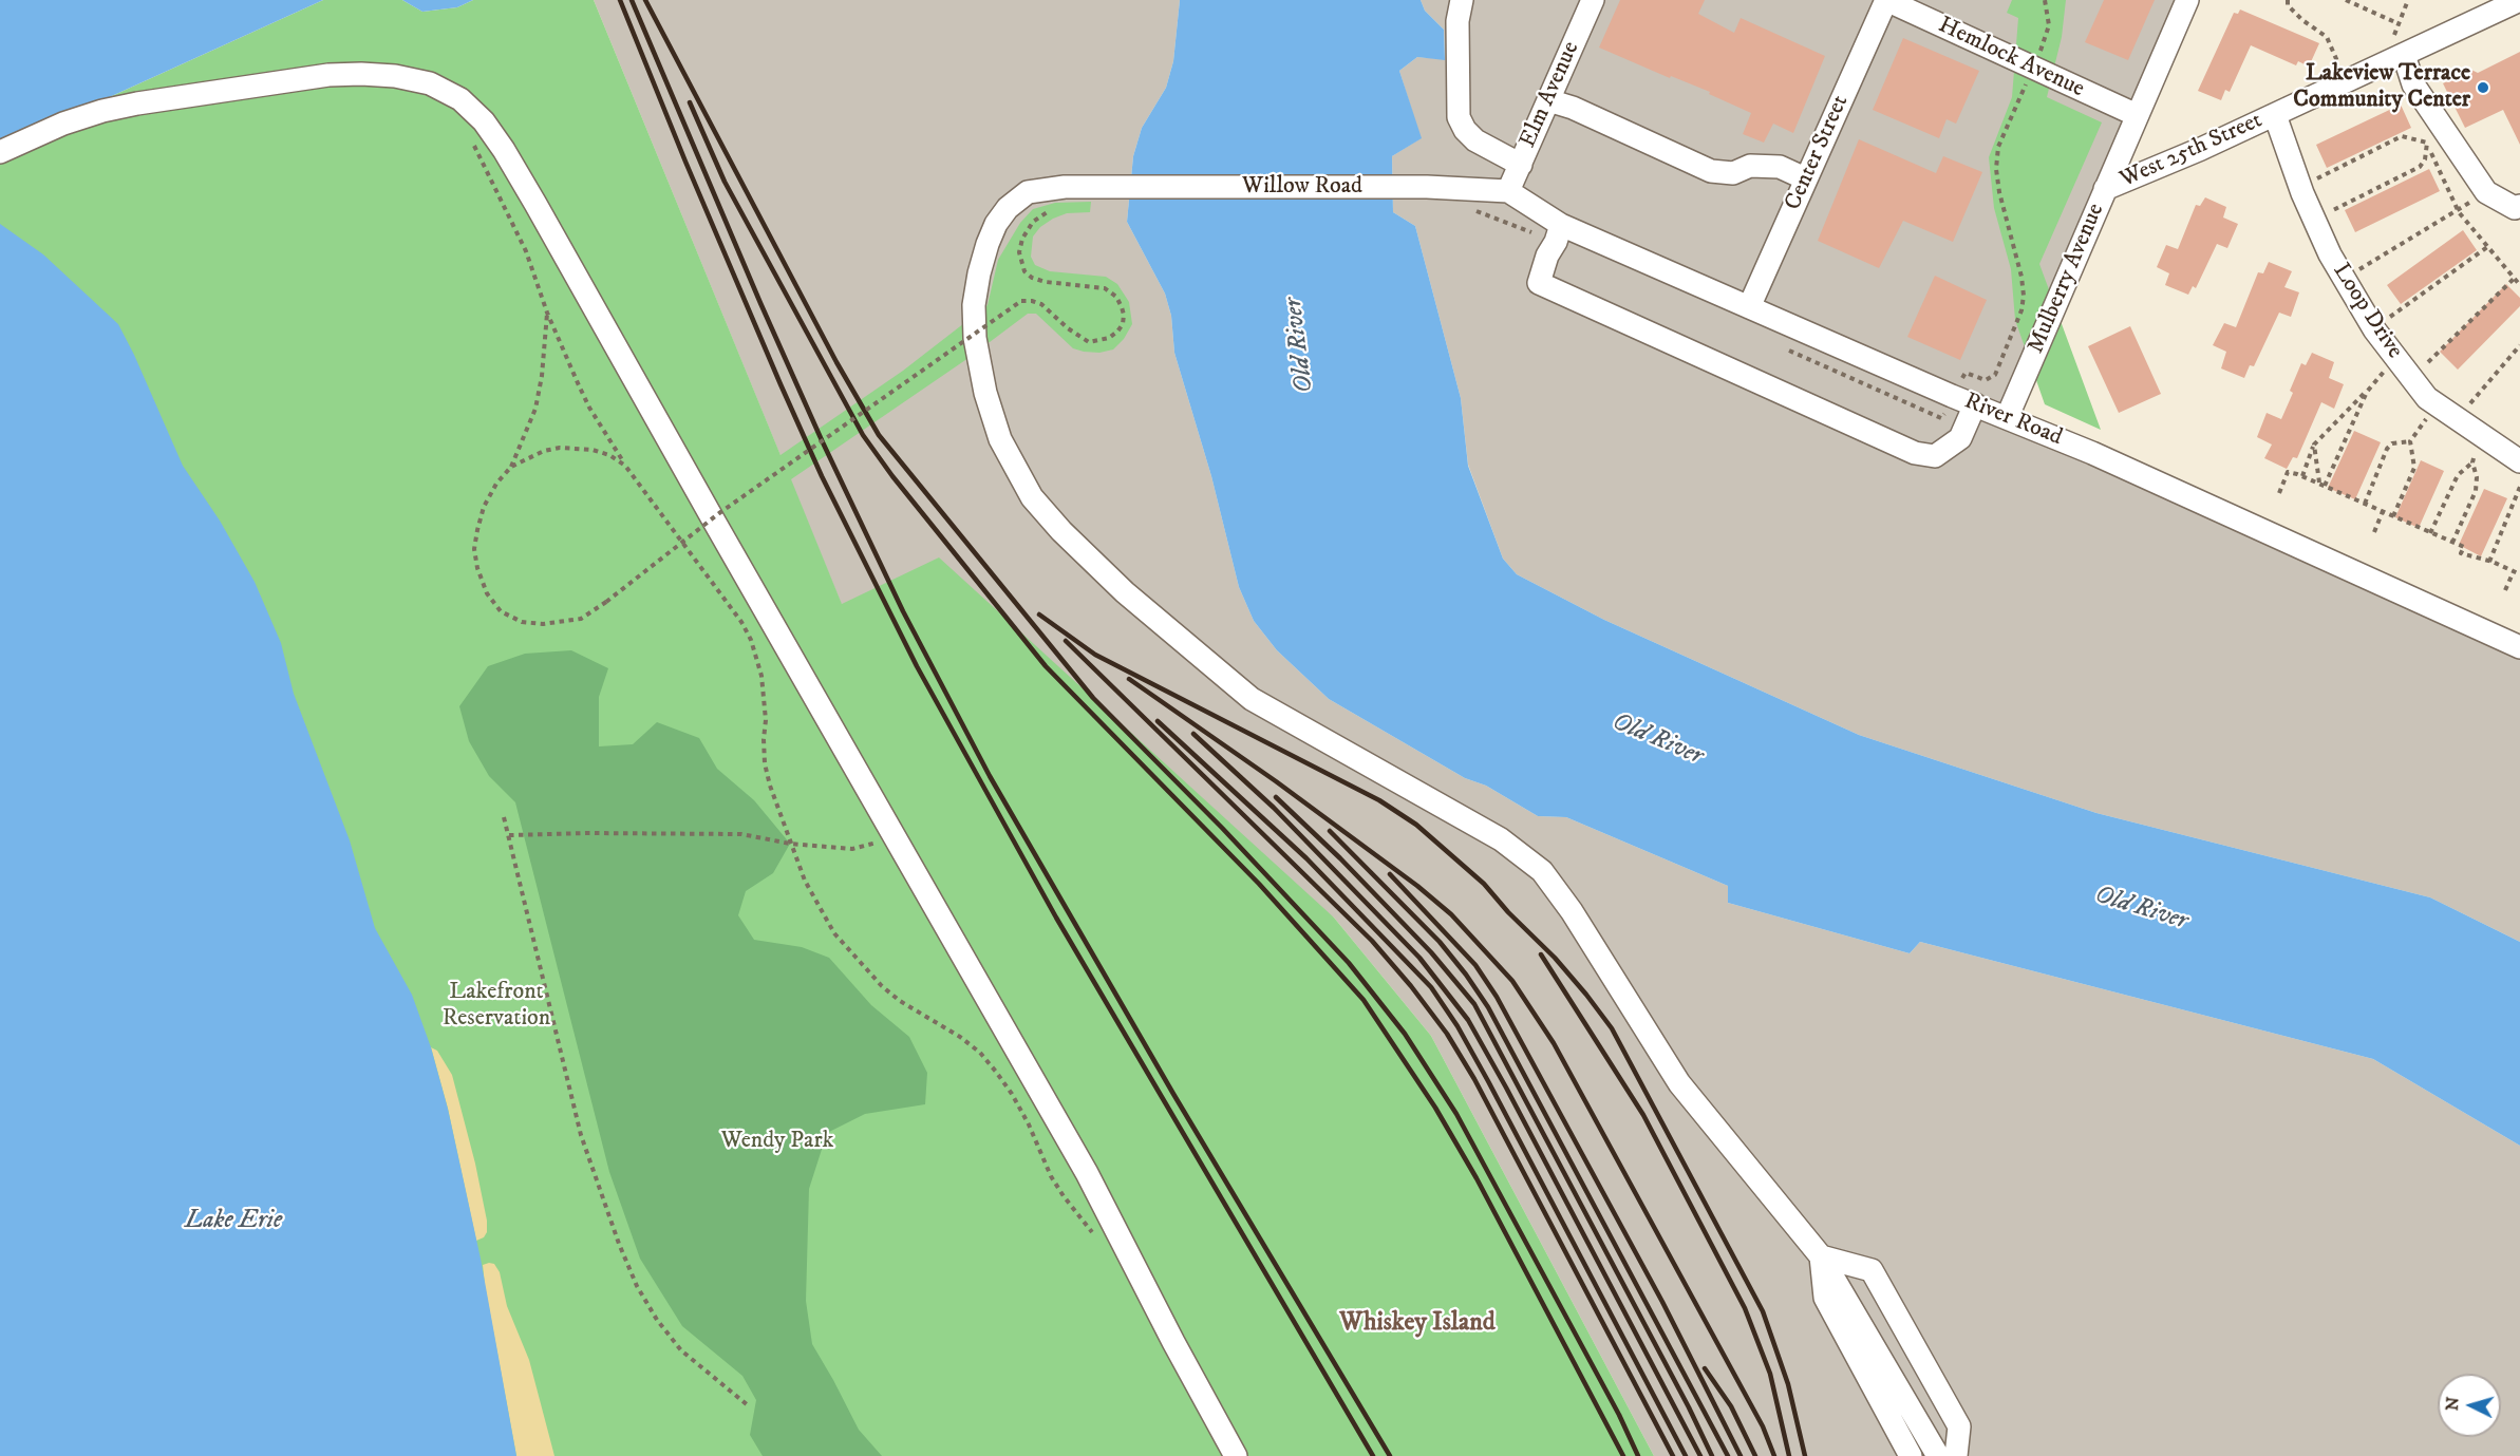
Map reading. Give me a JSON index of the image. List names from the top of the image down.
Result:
{
  "streets": {
    "street": [
      "Hemlock Avenue",
      "Elm Avenue",
      "West 25th Street",
      "Center Street",
      "Willow Road",
      "Mulberry Avenue",
      "Loop Drive",
      "River Road"
    ]
  },
  "crossings": [
    ["Hemlock Avenue", "Center Street"],
    ["Hemlock Avenue", "Mulberry Avenue"],
    ["Elm Avenue", "Willow Road"],
    ["Elm Avenue", "River Road"],
    ["West 25th Street", "Mulberry Avenue"],
    ["West 25th Street", "Loop Drive"],
    ["Center Street", "River Road"],
    ["Willow Road", "River Road"],
    ["Mulberry Avenue", "River Road"]
  ],
  "districts": ["Whiskey Island"],
  "water": ["Old River", "Lake Erie"],
  "parks": ["Lakefront Reservation", "Wendy Park"],
  "places": ["Lakeview Terrace Community Center"],
  "north": "left"
}
